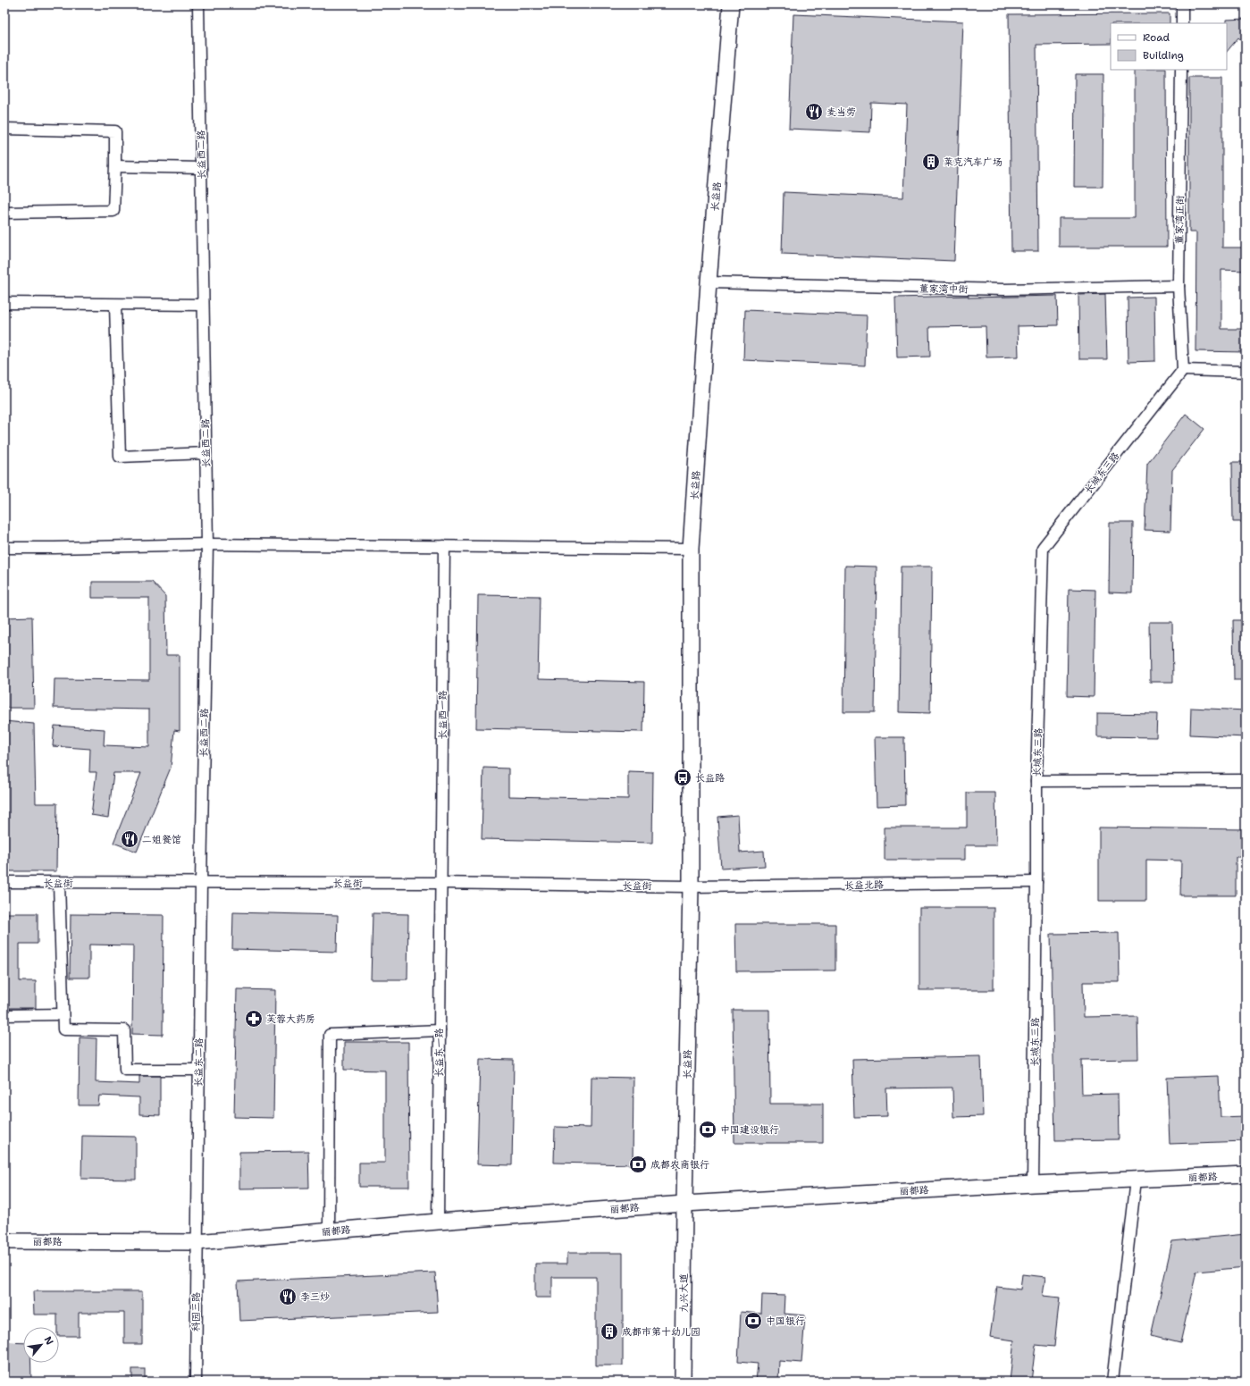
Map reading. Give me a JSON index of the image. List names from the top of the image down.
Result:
{
  "streets": {
    "main road": ["长益路", "丽都路", "九兴大道"],
    "street": [
      "长益西二路",
      "董家湾正街",
      "董家湾中街",
      "长城东三路",
      "长益西一路",
      "长益街",
      "长益北路",
      "长益东一路",
      "长益东二路",
      "科园三路"
    ]
  },
  "crossings": [
    ["长益西二路", "长益街"],
    ["长益西二路", "长益东二路"],
    ["长益路", "董家湾中街"],
    ["长益路", "长益街"],
    ["长益路", "长益北路"],
    ["长益路", "丽都路"],
    ["长益路", "九兴大道"],
    ["董家湾正街", "董家湾中街"],
    ["董家湾正街", "长城东三路"],
    ["长城东三路", "长益北路"],
    ["长城东三路", "丽都路"],
    ["长益西一路", "长益街"],
    ["长益西一路", "长益东一路"],
    ["长益街", "长益北路"],
    ["长益街", "长益东一路"],
    ["长益街", "长益东二路"],
    ["长益东一路", "丽都路"],
    ["长益东二路", "丽都路"],
    ["长益东二路", "科园三路"],
    ["丽都路", "九兴大道"],
    ["丽都路", "科园三路"]
  ],
  "places": {
    "restaurant": ["麦当劳", "二姐餐馆", "李三炒"],
    "building": ["莱克汽车广场", "成都市第十幼儿园"],
    "bus stop": ["长益路"],
    "pharmacy": ["芙蓉大药房"],
    "bank": ["中国建设银行", "成都农商银行", "中国银行"]
  },
  "legend": ["Road", "Building"],
  "north": "top right"
}
